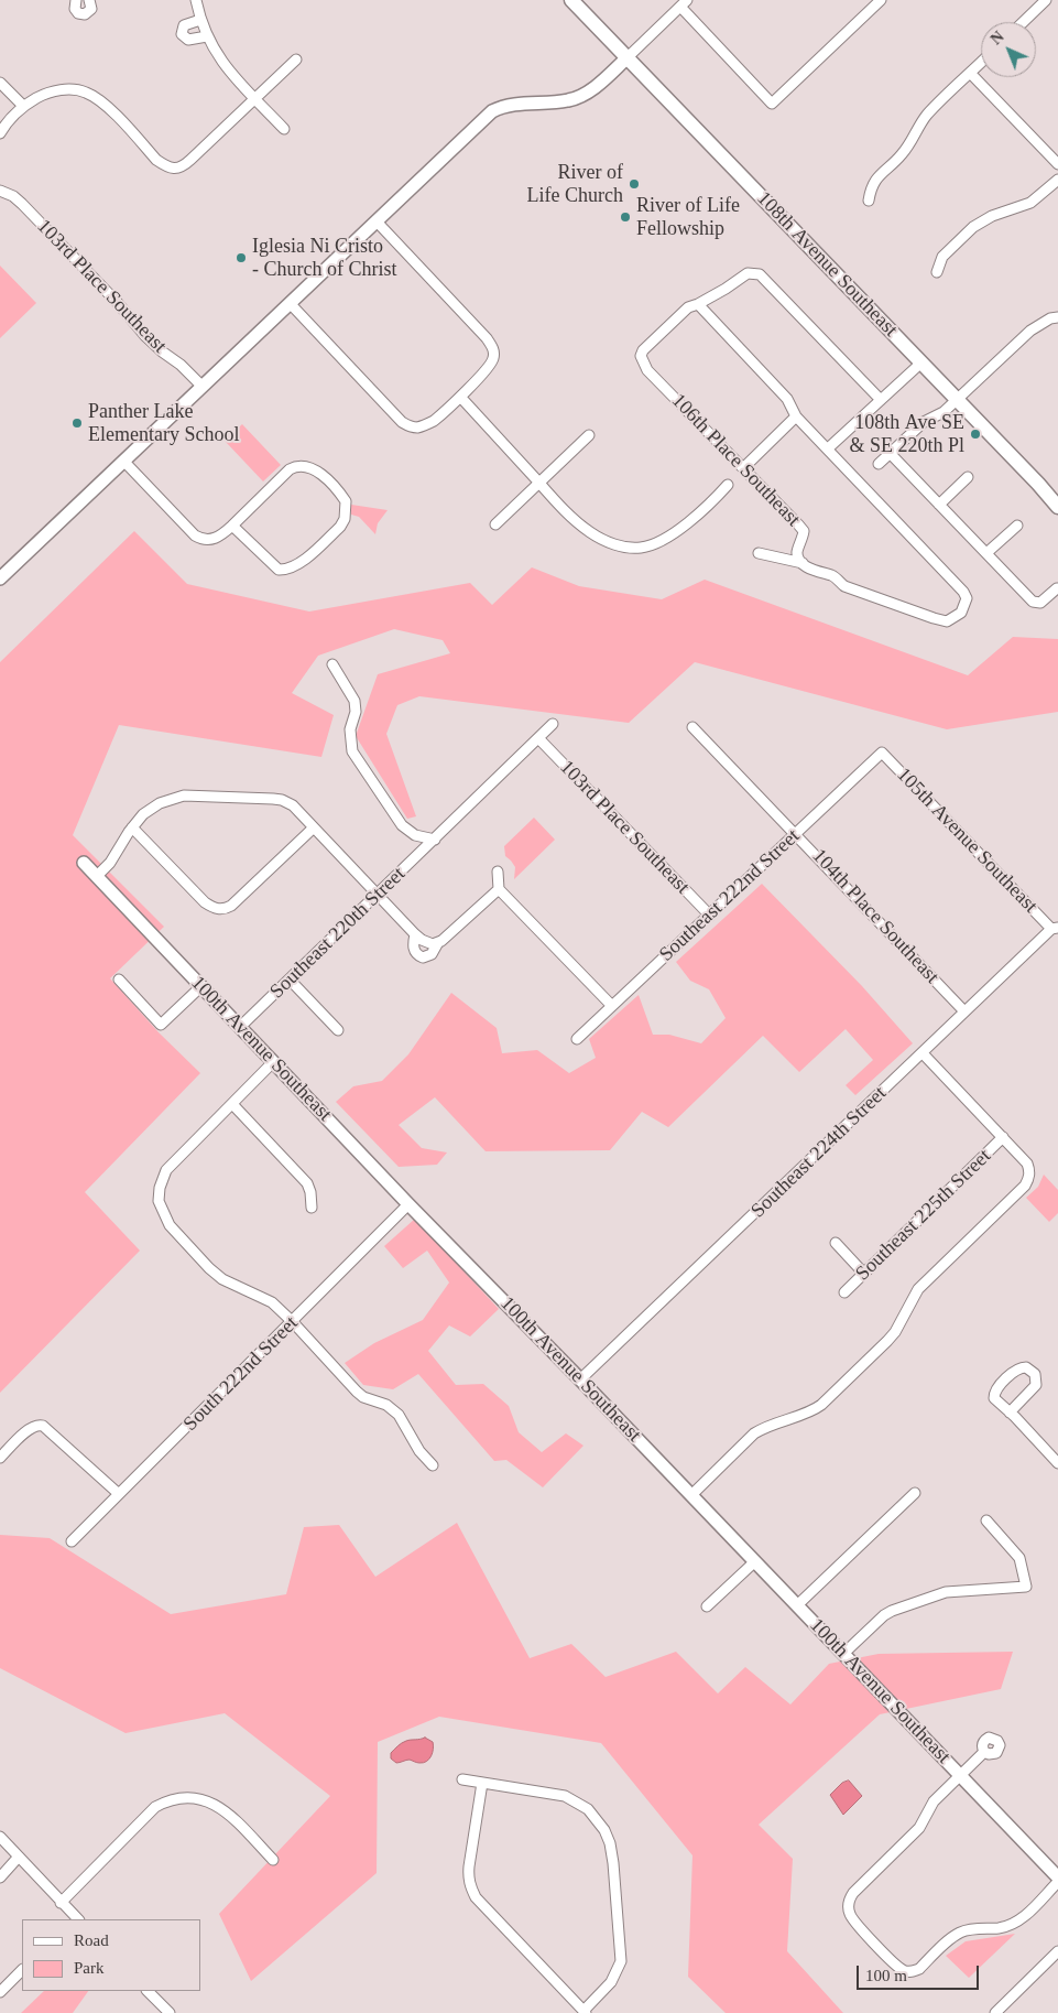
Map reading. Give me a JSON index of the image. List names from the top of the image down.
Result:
{
  "streets": {
    "main road": ["108th Avenue Southeast"],
    "street": [
      "103rd Place Southeast",
      "106th Place Southeast",
      "105th Avenue Southeast",
      "Southeast 222nd Street",
      "104th Place Southeast",
      "Southeast 220th Street",
      "100th Avenue Southeast",
      "Southeast 224th Street",
      "Southeast 225th Street",
      "South 222nd Street"
    ]
  },
  "crossings": [
    ["103rd Place Southeast", "Southeast 222nd Street"],
    ["103rd Place Southeast", "Southeast 220th Street"],
    ["105th Avenue Southeast", "Southeast 222nd Street"],
    ["105th Avenue Southeast", "Southeast 224th Street"],
    ["Southeast 222nd Street", "104th Place Southeast"],
    ["104th Place Southeast", "Southeast 224th Street"],
    ["Southeast 220th Street", "100th Avenue Southeast"],
    ["100th Avenue Southeast", "Southeast 224th Street"],
    ["100th Avenue Southeast", "South 222nd Street"]
  ],
  "places": [
    "River of Life Church",
    "River of Life Fellowship",
    "Iglesia Ni Cristo - Church of Christ",
    "Panther Lake Elementary School",
    "108th Ave SE & SE 220th Pl"
  ],
  "legend": ["Road", "Park"],
  "scale_bar": "100 m",
  "north": "top left"
}
